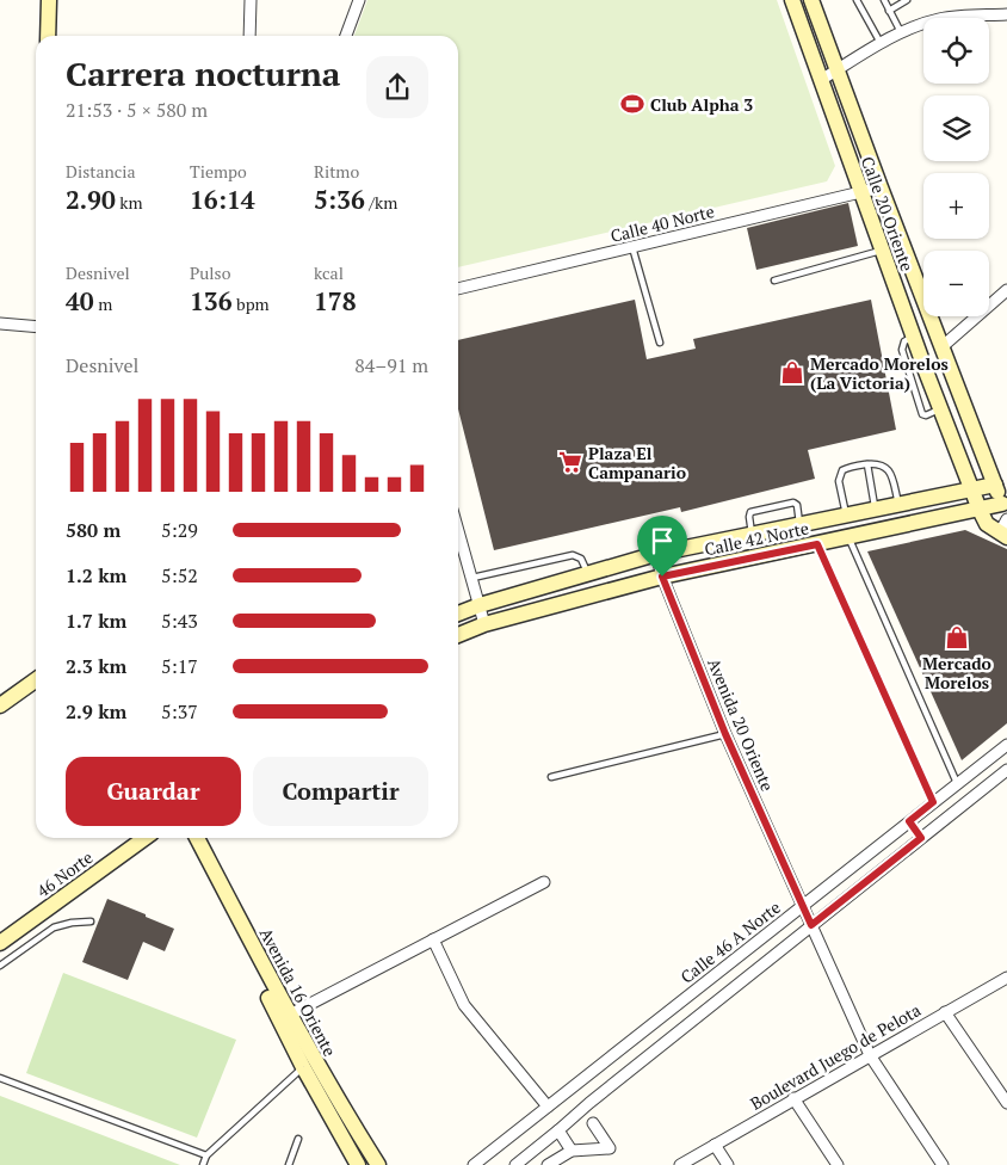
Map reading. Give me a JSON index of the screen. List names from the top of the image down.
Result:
{
  "streets": {
    "main road": [
      "Calle 20 Oriente",
      "Calle 42 Norte",
      "46 Norte",
      "Avenida 16 Oriente"
    ],
    "street": [
      "Calle 40 Norte",
      "Avenida 20 Oriente",
      "Calle 46 A Norte",
      "Boulevard Juego de Pelota"
    ]
  },
  "crossings": [
    ["Calle 20 Oriente", "Calle 40 Norte"],
    ["Calle 20 Oriente", "Calle 42 Norte"],
    ["Calle 42 Norte", "Avenida 20 Oriente"],
    ["Avenida 20 Oriente", "Calle 46 A Norte"],
    ["Avenida 20 Oriente", "Boulevard Juego de Pelota"]
  ],
  "places": {
    "sports": ["Club Alpha 3"],
    "shop": ["Mercado Morelos (La Victoria)", "Mercado Morelos"],
    "supermarket": ["Plaza El Campanario"]
  },
  "page": {
    "map_buttons": ["+", "−"],
    "heading": ["Carrera nocturna", "21:53 · 5 × 580 m"],
    "stats": [
      ["Distancia", "2.90 km"],
      ["Tiempo", "16:14"],
      ["Ritmo", "5:36 /km"],
      ["Desnivel", "40 m"],
      ["Pulso", "136 bpm"],
      ["kcal", "178"]
    ],
    "chart": ["Desnivel", "84–91 m"],
    "list": [
      {
        "name": "580 m",
        "note": "5:29"
      },
      {
        "name": "1.2 km",
        "note": "5:52"
      },
      {
        "name": "1.7 km",
        "note": "5:43"
      },
      {
        "name": "2.3 km",
        "note": "5:17"
      },
      {
        "name": "2.9 km",
        "note": "5:37"
      }
    ],
    "buttons": ["Guardar", "Compartir"]
  }
}
